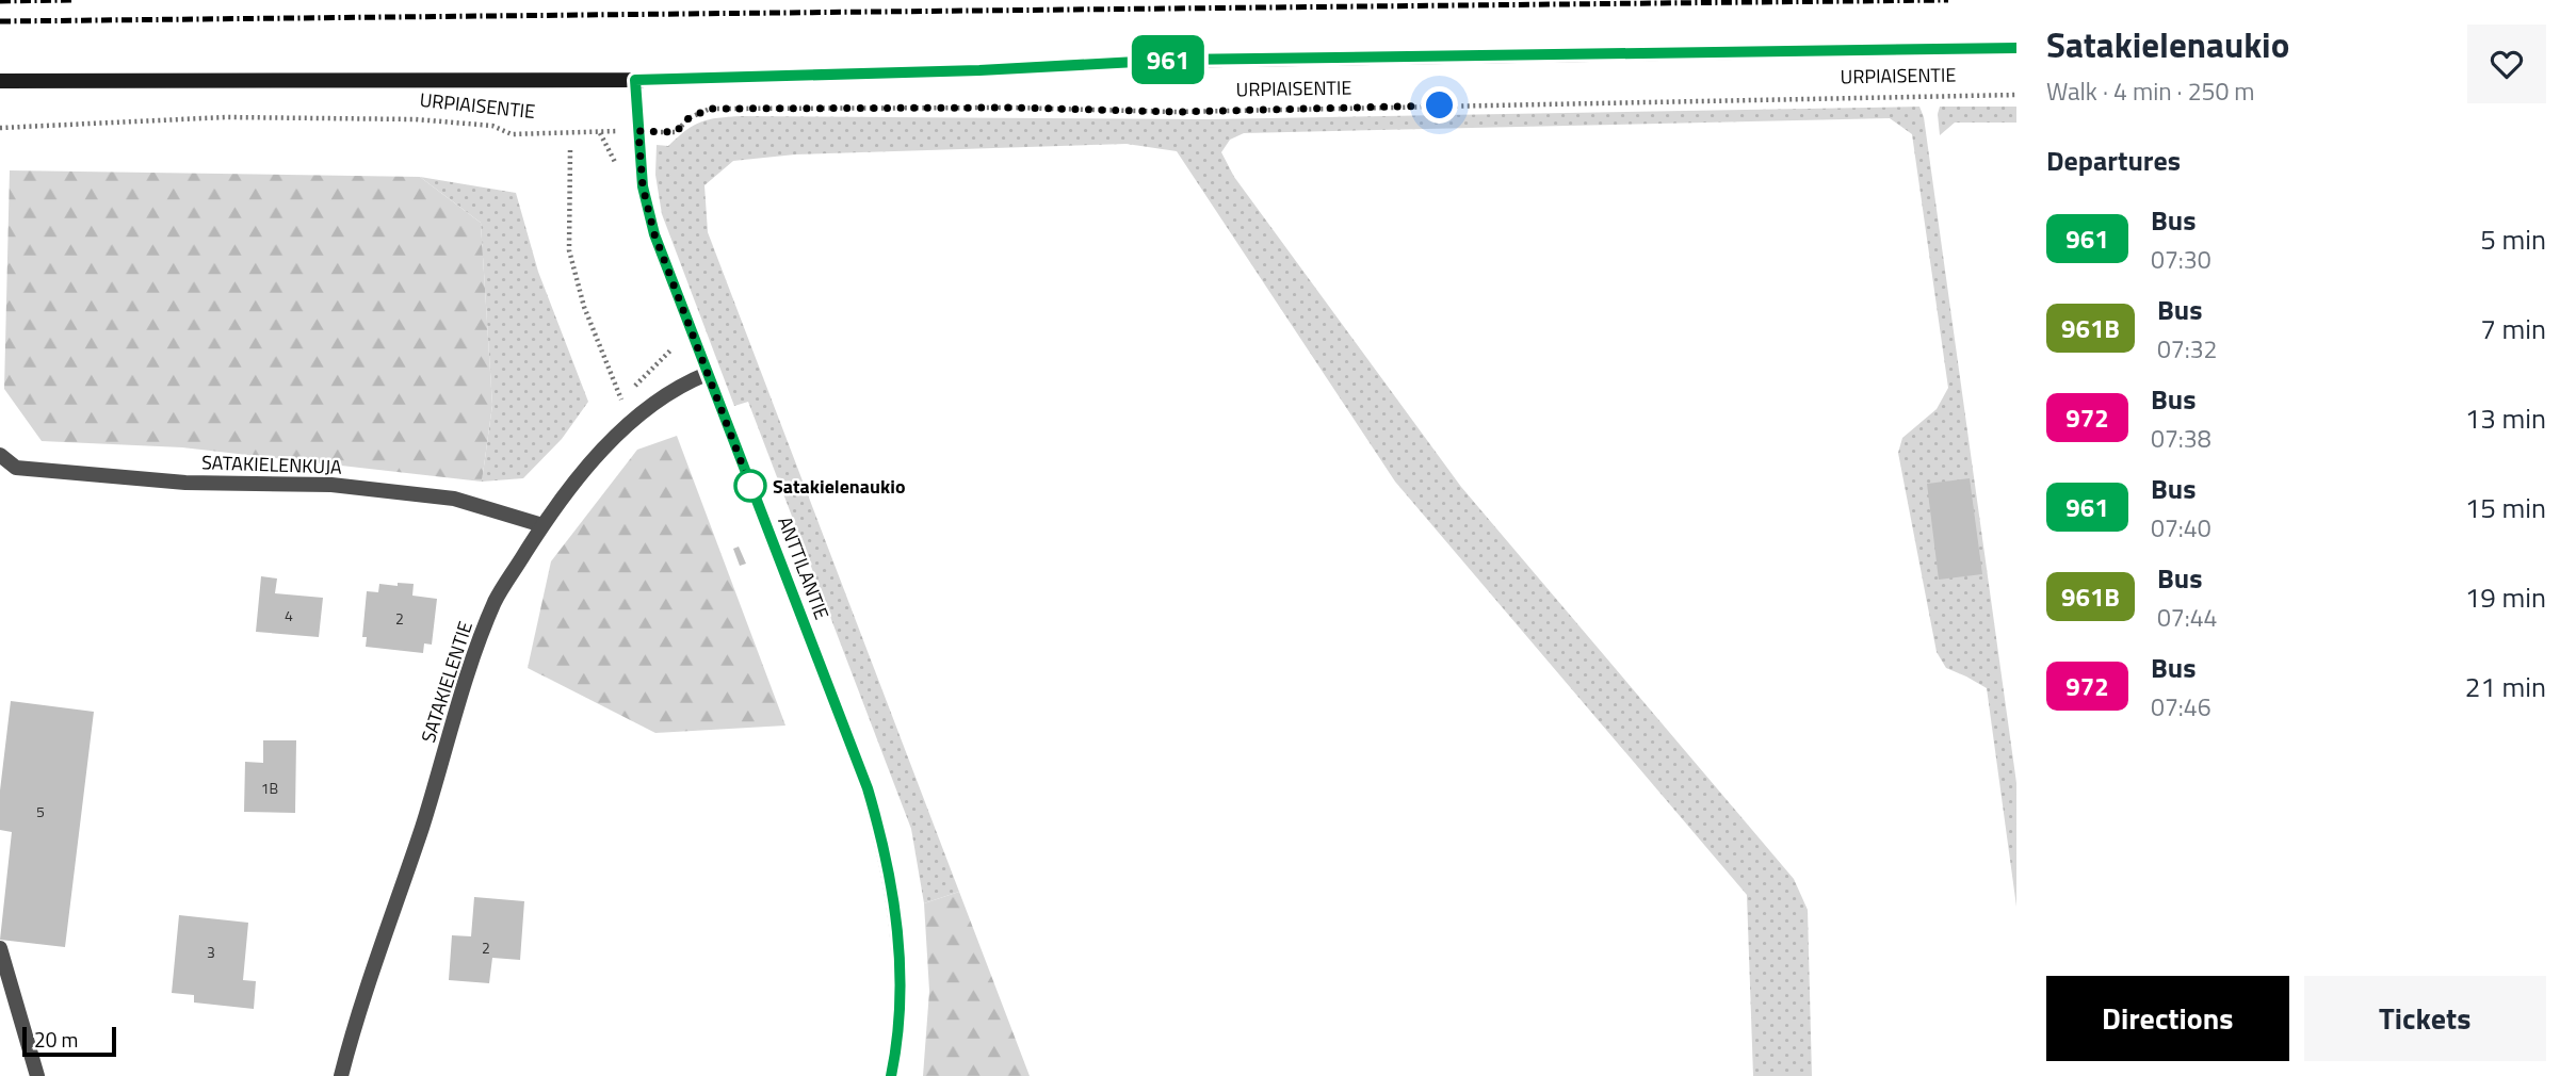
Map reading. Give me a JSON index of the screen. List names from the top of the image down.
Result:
{
  "streets": {
    "main road": ["URPIAISENTIE", "ANTTILANTIE"],
    "street": ["SATAKIELENKUJA", "SATAKIELENTIE"]
  },
  "crossings": [
    ["URPIAISENTIE", "ANTTILANTIE"],
    ["SATAKIELENKUJA", "SATAKIELENTIE"],
    ["ANTTILANTIE", "SATAKIELENTIE"]
  ],
  "places": ["Satakielenaukio"],
  "lines": ["bus line 961"],
  "house_numbers": [
    "4",
    "2",
    "1B",
    "5",
    "2",
    "3"
  ],
  "scale_bar": "20 m",
  "page": {
    "on_map": "961",
    "heading": [
      ["Satakielenaukio", "Walk · 4 min · 250 m"],
      "Departures"
    ],
    "list": [
      {
        "mark": "961",
        "name": "Bus",
        "note": "07:30",
        "value": "5 min"
      },
      {
        "mark": "961B",
        "name": "Bus",
        "note": "07:32",
        "value": "7 min"
      },
      {
        "mark": "972",
        "name": "Bus",
        "note": "07:38",
        "value": "13 min"
      },
      {
        "mark": "961",
        "name": "Bus",
        "note": "07:40",
        "value": "15 min"
      },
      {
        "mark": "961B",
        "name": "Bus",
        "note": "07:44",
        "value": "19 min"
      },
      {
        "mark": "972",
        "name": "Bus",
        "note": "07:46",
        "value": "21 min"
      }
    ],
    "buttons": ["Directions", "Tickets"],
    "scale": "20 m"
  }
}
